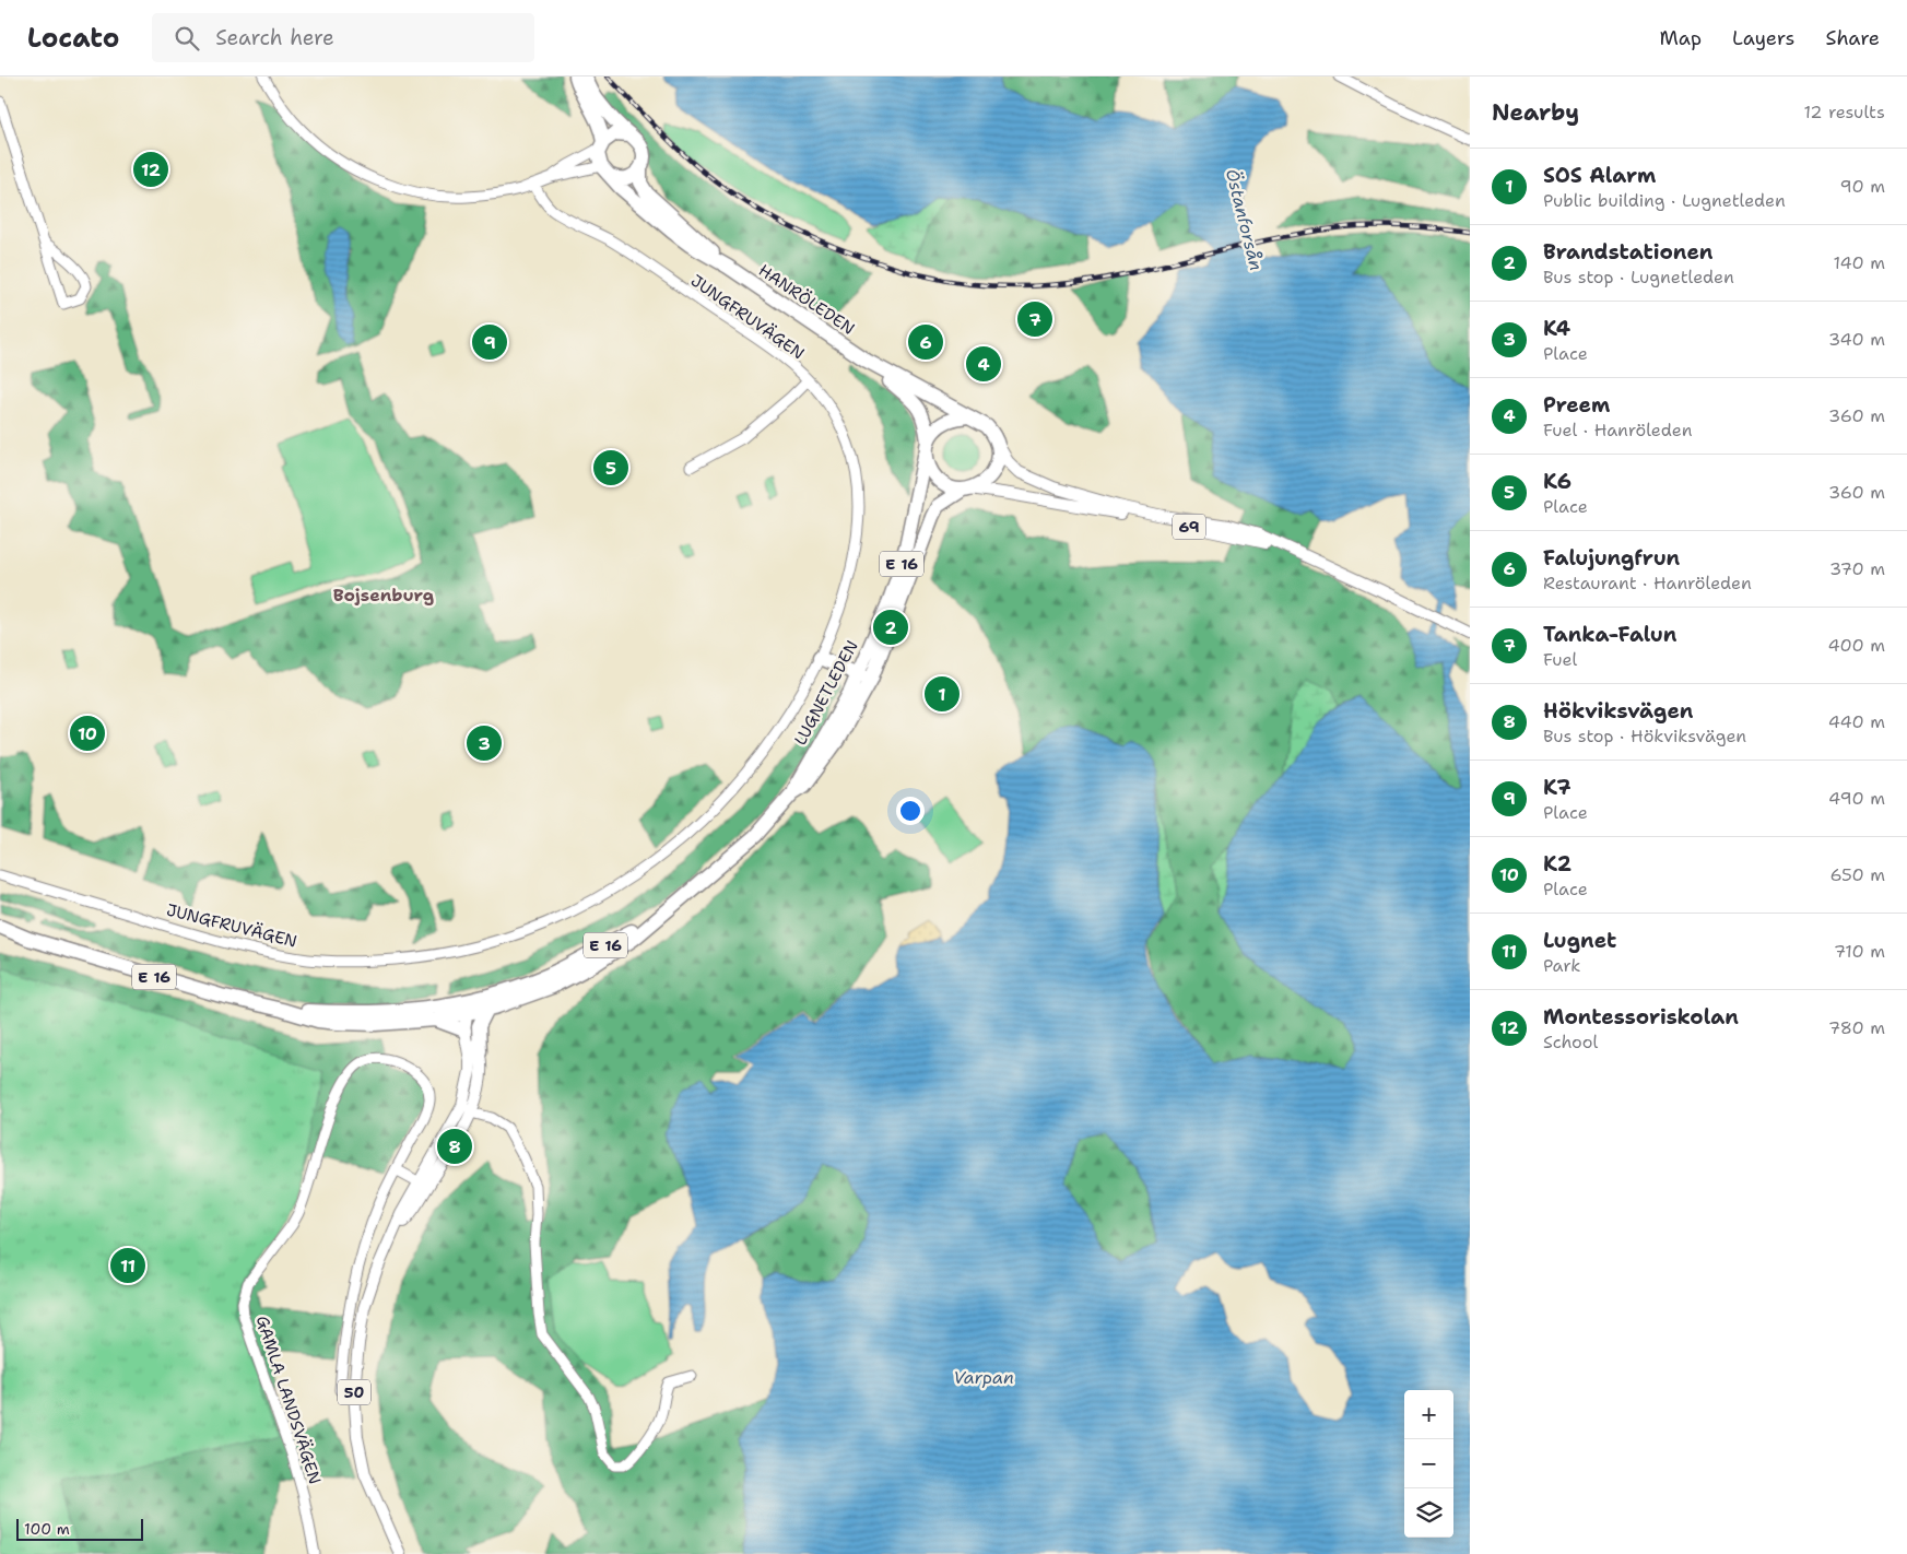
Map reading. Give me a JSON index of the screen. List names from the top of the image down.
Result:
{
  "streets": {
    "highway": [
      "HANRÖLEDEN",
      "E 16",
      "LUGNETLEDEN",
      "50"
    ],
    "main road": ["69"],
    "street": ["JUNGFRUVÄGEN", "GAMLA LANDSVÄGEN"]
  },
  "crossings": [
    ["HANRÖLEDEN", "69"],
    ["HANRÖLEDEN", "E 16"],
    ["HANRÖLEDEN", "LUGNETLEDEN"],
    ["69", "E 16"],
    ["69", "LUGNETLEDEN"],
    ["E 16", "LUGNETLEDEN"],
    ["LUGNETLEDEN", "50"]
  ],
  "districts": ["Bojsenburg"],
  "water": ["Östanforsån", "Varpan"],
  "scale_bar": "100 m",
  "page": {
    "header": "Locato",
    "search": "Search here",
    "nav": ["Map", "Layers", "Share"],
    "heading": ["Nearby", "12 results"],
    "list": [
      {
        "mark": "1",
        "name": "SOS Alarm",
        "note": "Public building · Lugnetleden",
        "value": "90 m"
      },
      {
        "mark": "2",
        "name": "Brandstationen",
        "note": "Bus stop · Lugnetleden",
        "value": "140 m"
      },
      {
        "mark": "3",
        "name": "K4",
        "note": "Place",
        "value": "340 m"
      },
      {
        "mark": "4",
        "name": "Preem",
        "note": "Fuel · Hanröleden",
        "value": "360 m"
      },
      {
        "mark": "5",
        "name": "K6",
        "note": "Place",
        "value": "360 m"
      },
      {
        "mark": "6",
        "name": "Falujungfrun",
        "note": "Restaurant · Hanröleden",
        "value": "370 m"
      },
      {
        "mark": "7",
        "name": "Tanka-Falun",
        "note": "Fuel",
        "value": "400 m"
      },
      {
        "mark": "8",
        "name": "Hökviksvägen",
        "note": "Bus stop · Hökviksvägen",
        "value": "440 m"
      },
      {
        "mark": "9",
        "name": "K7",
        "note": "Place",
        "value": "490 m"
      },
      {
        "mark": "10",
        "name": "K2",
        "note": "Place",
        "value": "650 m"
      },
      {
        "mark": "11",
        "name": "Lugnet",
        "note": "Park",
        "value": "710 m"
      },
      {
        "mark": "12",
        "name": "Montessoriskolan",
        "note": "School",
        "value": "780 m"
      }
    ],
    "pins": [
      "12",
      "7",
      "6",
      "9",
      "4",
      "5",
      "2",
      "1",
      "10",
      "3",
      "8",
      "11"
    ],
    "map_buttons": ["+", "−"],
    "scale": "100 m"
  }
}
